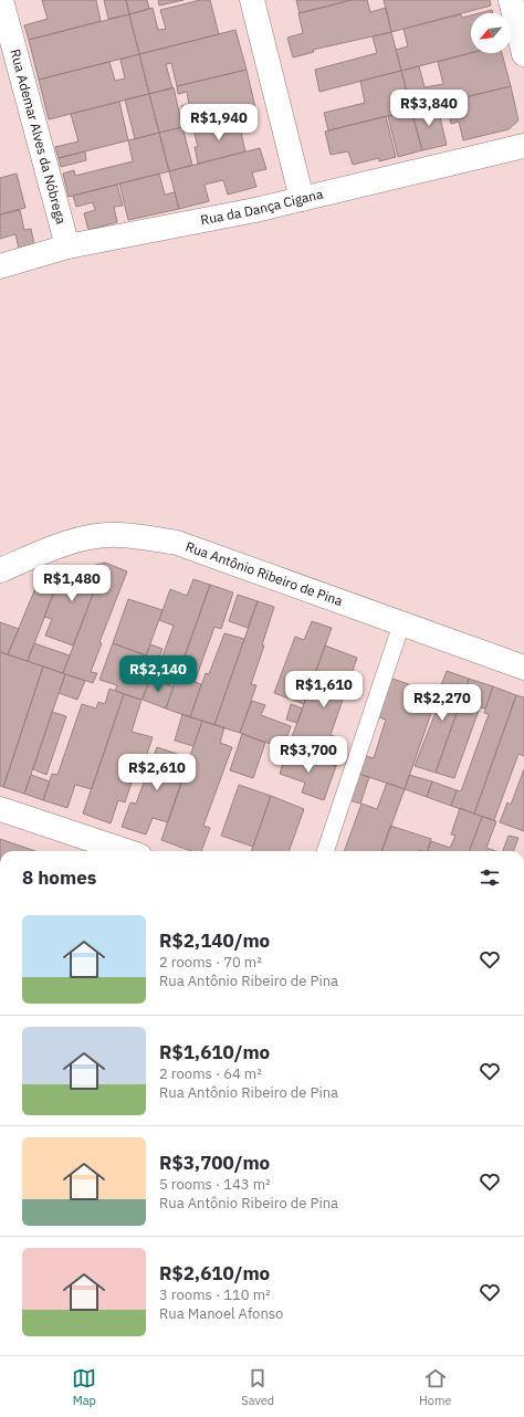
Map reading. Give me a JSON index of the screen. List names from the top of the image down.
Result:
{
  "streets": {
    "street": ["Rua Ademar Alves da Nóbrega", "Rua da Dança Cigana", "Rua Antônio Ribeiro de Pina"]
  },
  "crossings": [
    ["Rua Ademar Alves da Nóbrega", "Rua da Dança Cigana"]
  ],
  "north": "bottom left",
  "page": {
    "price": [
      "R$3,840",
      "R$1,940",
      "R$1,480",
      "R$2,140",
      "R$1,610",
      "R$2,270",
      "R$3,700",
      "R$2,610"
    ],
    "heading": "8 homes",
    "list": [
      {
        "name": "R$2,140/mo",
        "note": "2 rooms · 70 m² · Rua Antônio Ribeiro de Pina"
      },
      {
        "name": "R$1,610/mo",
        "note": "2 rooms · 64 m² · Rua Antônio Ribeiro de Pina"
      },
      {
        "name": "R$3,700/mo",
        "note": "5 rooms · 143 m² · Rua Antônio Ribeiro de Pina"
      },
      {
        "name": "R$2,610/mo",
        "note": "3 rooms · 110 m² · Rua Manoel Afonso"
      }
    ],
    "tabs": ["Map", "Saved", "Home"]
  }
}
